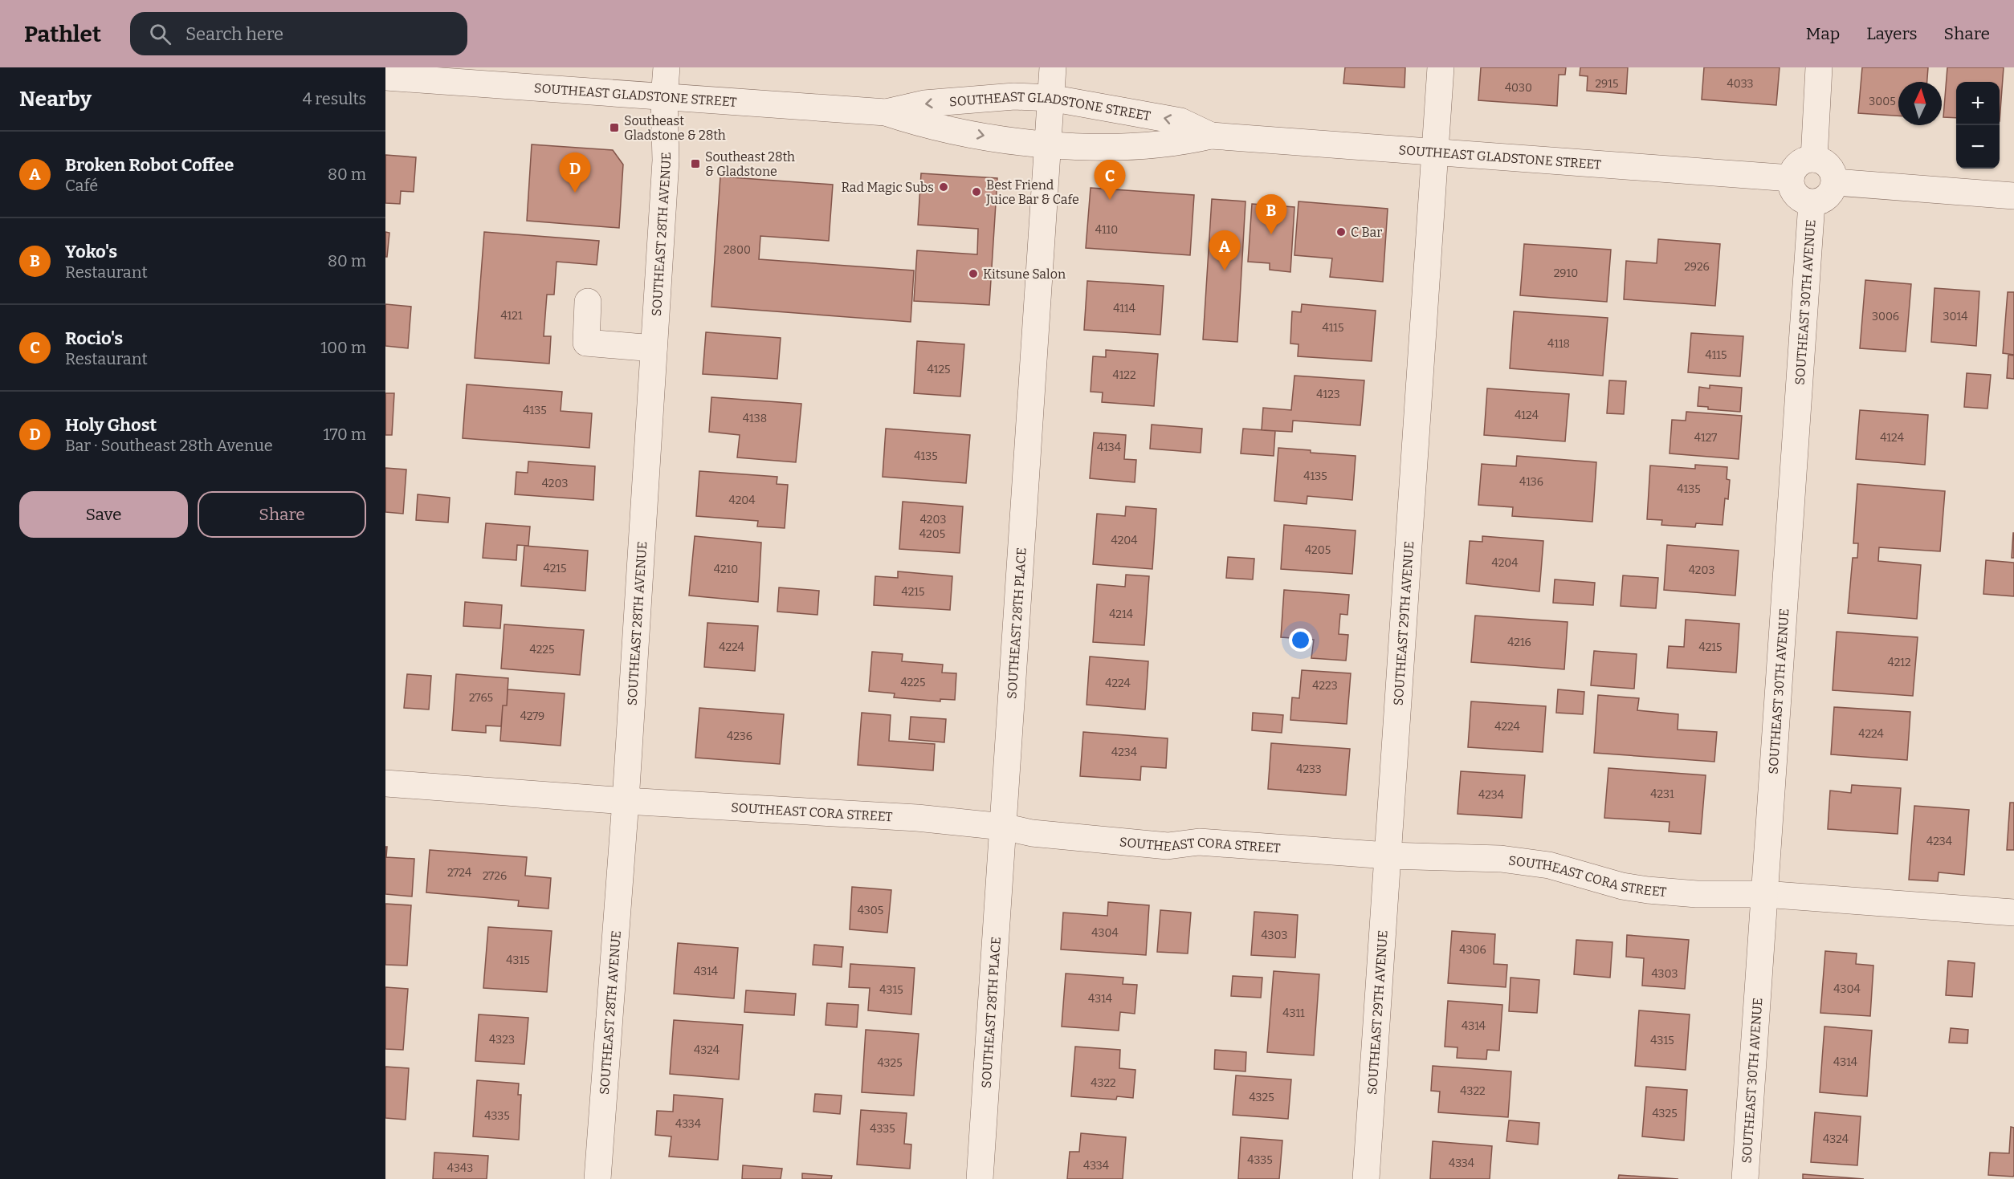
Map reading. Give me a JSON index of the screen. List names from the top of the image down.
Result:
{
  "streets": {
    "street": [
      "SOUTHEAST GLADSTONE STREET",
      "SOUTHEAST 28TH AVENUE",
      "SOUTHEAST 30TH AVENUE",
      "SOUTHEAST 28TH PLACE",
      "SOUTHEAST 29TH AVENUE",
      "SOUTHEAST CORA STREET"
    ]
  },
  "crossings": [
    ["SOUTHEAST GLADSTONE STREET", "SOUTHEAST 28TH AVENUE"],
    ["SOUTHEAST GLADSTONE STREET", "SOUTHEAST 30TH AVENUE"],
    ["SOUTHEAST GLADSTONE STREET", "SOUTHEAST 28TH PLACE"],
    ["SOUTHEAST GLADSTONE STREET", "SOUTHEAST 29TH AVENUE"],
    ["SOUTHEAST 28TH AVENUE", "SOUTHEAST CORA STREET"],
    ["SOUTHEAST 30TH AVENUE", "SOUTHEAST CORA STREET"],
    ["SOUTHEAST 28TH PLACE", "SOUTHEAST CORA STREET"],
    ["SOUTHEAST 29TH AVENUE", "SOUTHEAST CORA STREET"]
  ],
  "places": {
    "transit": ["Southeast Gladstone & 28th", "Southeast 28th & Gladstone"],
    "other": [
      "Rad Magic Subs",
      "Best Friend Juice Bar & Cafe",
      "C Bar",
      "Kitsune Salon"
    ]
  },
  "house_numbers": [
    "2915",
    "4033",
    "4030",
    "3005",
    "4110",
    "2800",
    "2926",
    "2910",
    "4114",
    "4121",
    "3006",
    "3014",
    "4115",
    "4118",
    "4115",
    "4125",
    "4122",
    "4123",
    "4135",
    "4124",
    "4138",
    "4127",
    "4124",
    "4134",
    "4135",
    "4135",
    "4136",
    "4203",
    "4135",
    "4204",
    "4203",
    "4205",
    "4204",
    "4205",
    "4204",
    "4215",
    "4210",
    "4203",
    "4215",
    "4214",
    "4216",
    "4224",
    "4215",
    "4225",
    "4212",
    "4225",
    "4224",
    "4223",
    "2765",
    "4279",
    "4224",
    "4224",
    "4236",
    "4234",
    "4233",
    "4231",
    "4234",
    "4234",
    "2724",
    "2726",
    "4305",
    "4304",
    "4303",
    "4306",
    "4315",
    "4314",
    "4303",
    "4304",
    "4315",
    "4314",
    "4311",
    "4314",
    "4323",
    "4315",
    "4324",
    "4314",
    "4325",
    "4322",
    "4322",
    "4325",
    "4325",
    "4335",
    "4334",
    "4335",
    "4324",
    "4335",
    "4334",
    "4334",
    "4343"
  ],
  "north": "top",
  "page": {
    "header": "Pathlet",
    "search": "Search here",
    "nav": ["Map", "Layers", "Share"],
    "heading": ["Nearby", "4 results"],
    "map_buttons": ["+", "−"],
    "list": [
      {
        "mark": "A",
        "name": "Broken Robot Coffee",
        "note": "Café",
        "value": "80 m"
      },
      {
        "mark": "B",
        "name": "Yoko's",
        "note": "Restaurant",
        "value": "80 m"
      },
      {
        "mark": "C",
        "name": "Rocio's",
        "note": "Restaurant",
        "value": "100 m"
      },
      {
        "mark": "D",
        "name": "Holy Ghost",
        "note": "Bar · Southeast 28th Avenue",
        "value": "170 m"
      }
    ],
    "pins": [
      "D",
      "C",
      "B",
      "A"
    ],
    "buttons": ["Save", "Share"]
  }
}
